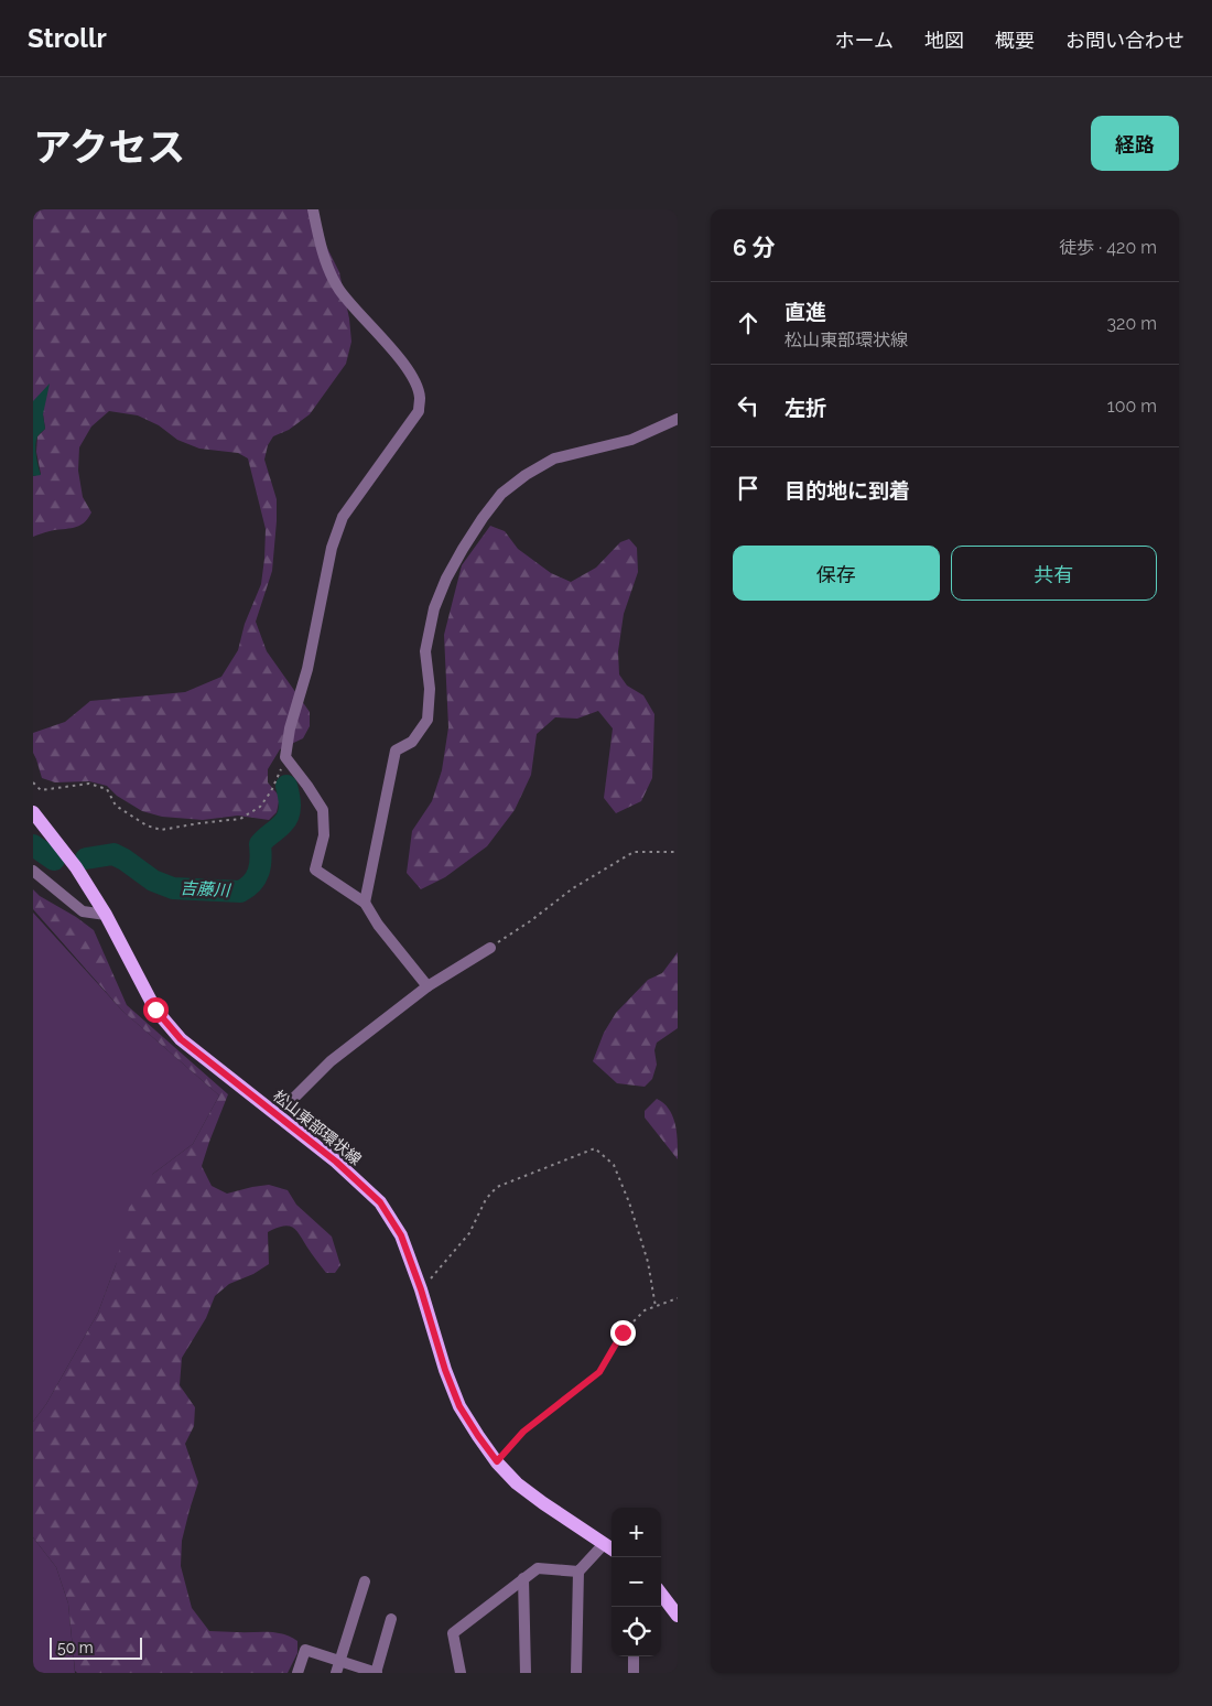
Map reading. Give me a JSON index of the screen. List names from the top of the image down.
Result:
{
  "streets": {
    "main road": ["松山東部環状線"]
  },
  "water": ["吉藤川"],
  "scale_bar": "50 m",
  "page": {
    "header": "Strollr",
    "nav": [
      "ホーム",
      "地図",
      "概要",
      "お問い合わせ"
    ],
    "title": "アクセス",
    "buttons": [
      "経路",
      ["保存", "共有"]
    ],
    "heading": ["6 分", "徒歩 · 420 m"],
    "list": [
      ["直進", "松山東部環状線", "320 m"],
      ["左折", "100 m"],
      "目的地に到着"
    ],
    "map_buttons": ["+", "−"],
    "scale": "50 m"
  }
}
